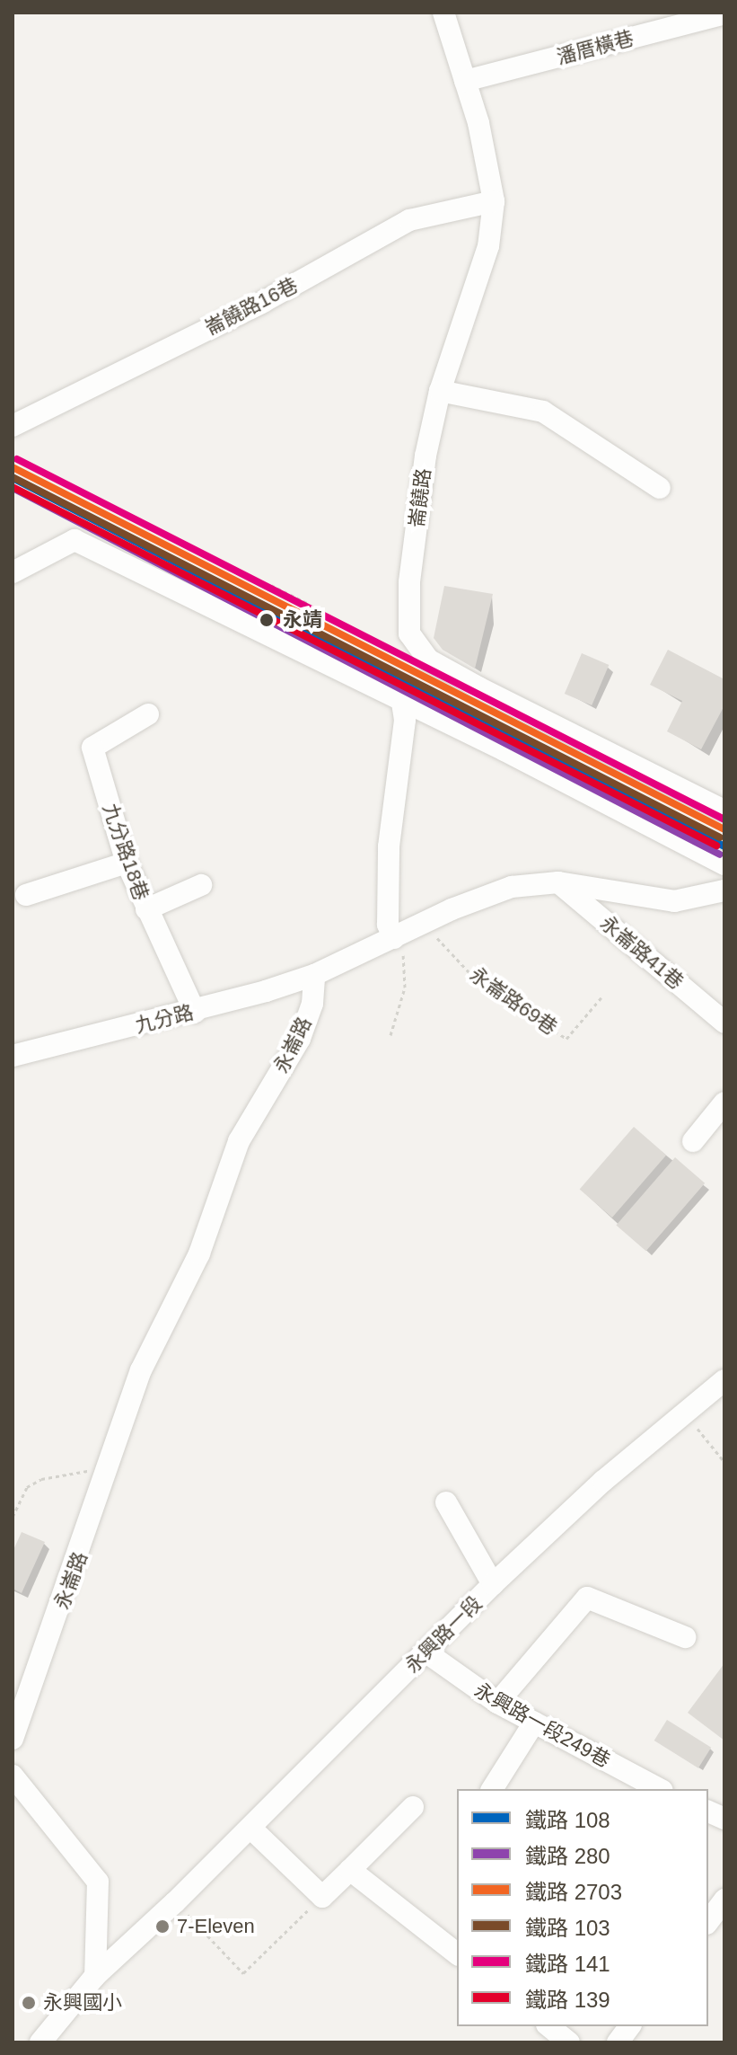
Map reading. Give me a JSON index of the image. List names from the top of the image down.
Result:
{
  "streets": {
    "street": [
      "潘厝橫巷",
      "崙饒路16巷",
      "崙饒路",
      "九分路18巷",
      "永崙路41巷",
      "九分路",
      "永崙路",
      "永興路一段",
      "永興路一段249巷"
    ],
    "path": ["永崙路69巷"]
  },
  "crossings": [
    ["潘厝橫巷", "崙饒路"],
    ["崙饒路16巷", "崙饒路"],
    ["九分路18巷", "九分路"],
    ["九分路", "永崙路"],
    ["永興路一段", "永興路一段249巷"]
  ],
  "places": ["永靖", "7-Eleven", "永興國小"],
  "lines": [
    "rail line 141",
    "rail line 2703",
    "rail line 103",
    "rail line 108",
    "rail line 139",
    "rail line 280"
  ],
  "legend": [
    "鐵路 108",
    "鐵路 280",
    "鐵路 2703",
    "鐵路 103",
    "鐵路 141",
    "鐵路 139"
  ]
}
